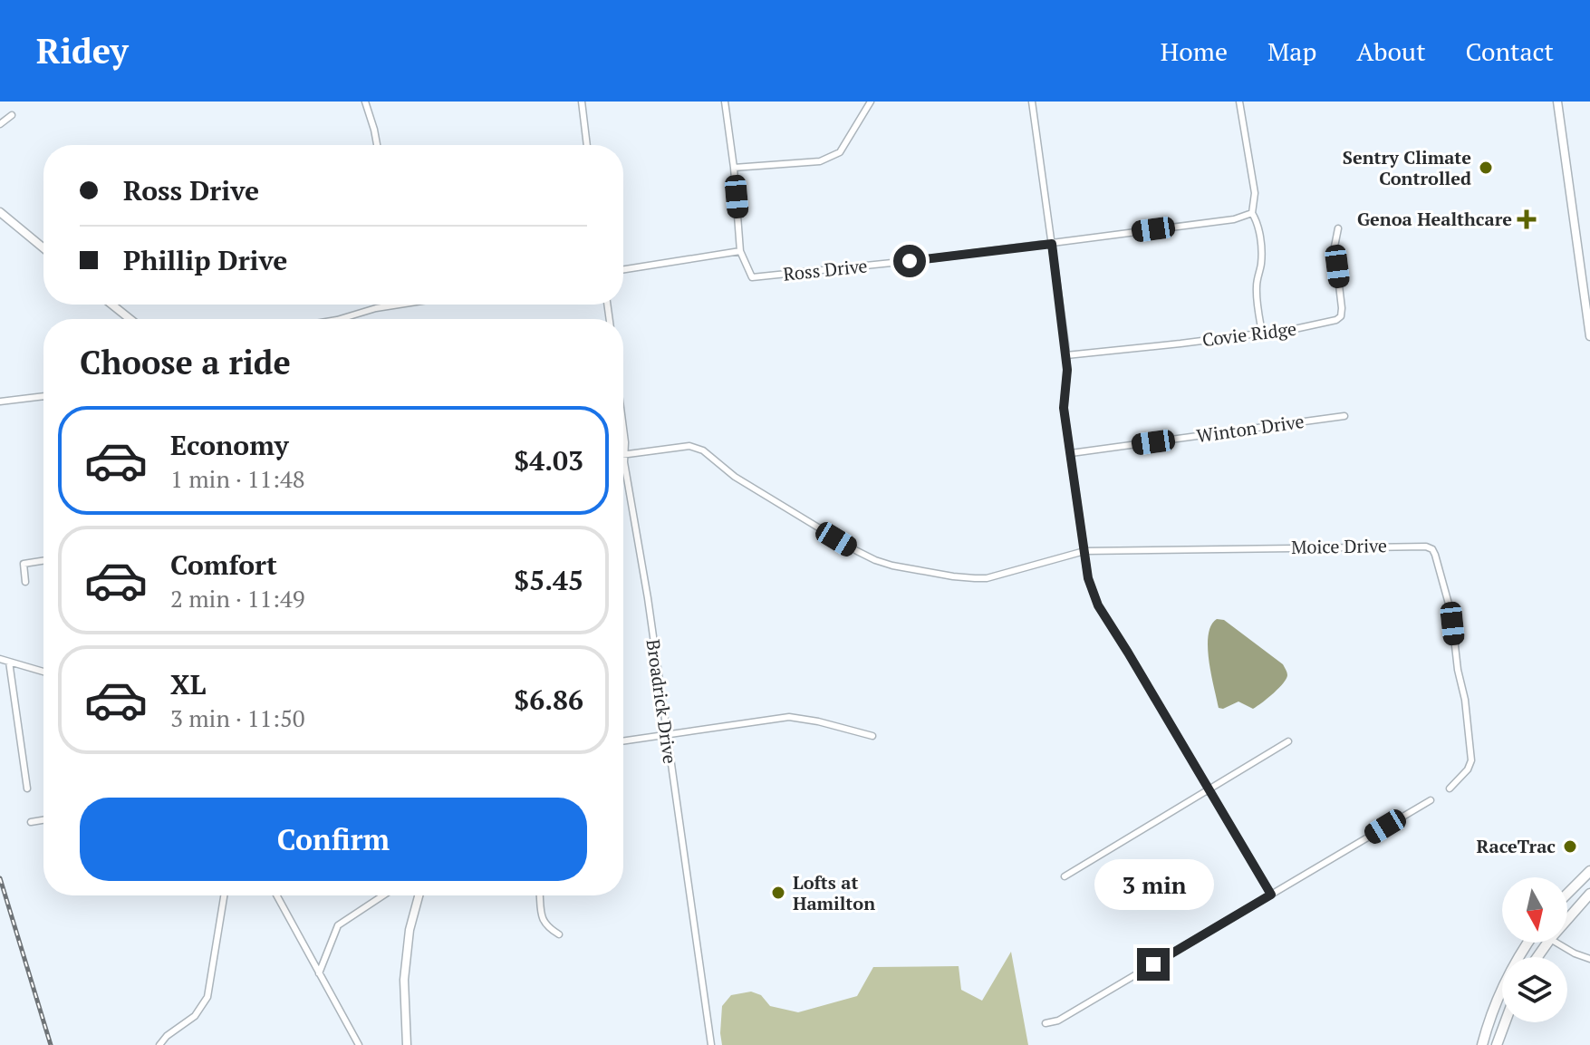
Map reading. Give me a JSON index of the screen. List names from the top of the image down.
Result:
{
  "streets": {
    "street": [
      "Ross Drive",
      "Covie Ridge",
      "Winton Drive",
      "Moice Drive",
      "Broadrick Drive"
    ]
  },
  "crossings": [
    ["Moice Drive", "Broadrick Drive"]
  ],
  "places": {
    "other": ["Sentry Climate Controlled", "RaceTrac", "Lofts at Hamilton"],
    "health": ["Genoa Healthcare"]
  },
  "north": "bottom",
  "page": {
    "header": "Ridey",
    "nav": [
      "Home",
      "Map",
      "About",
      "Contact"
    ],
    "banner": ["Ross Drive", "Phillip Drive"],
    "heading": "Choose a ride",
    "list": [
      {
        "name": "Economy",
        "note": "1 min · 11:48",
        "value": "$4.03"
      },
      {
        "name": "Comfort",
        "note": "2 min · 11:49",
        "value": "$5.45"
      },
      {
        "name": "XL",
        "note": "3 min · 11:50",
        "value": "$6.86"
      }
    ],
    "buttons": "Confirm",
    "bubble": "3 min"
  }
}
